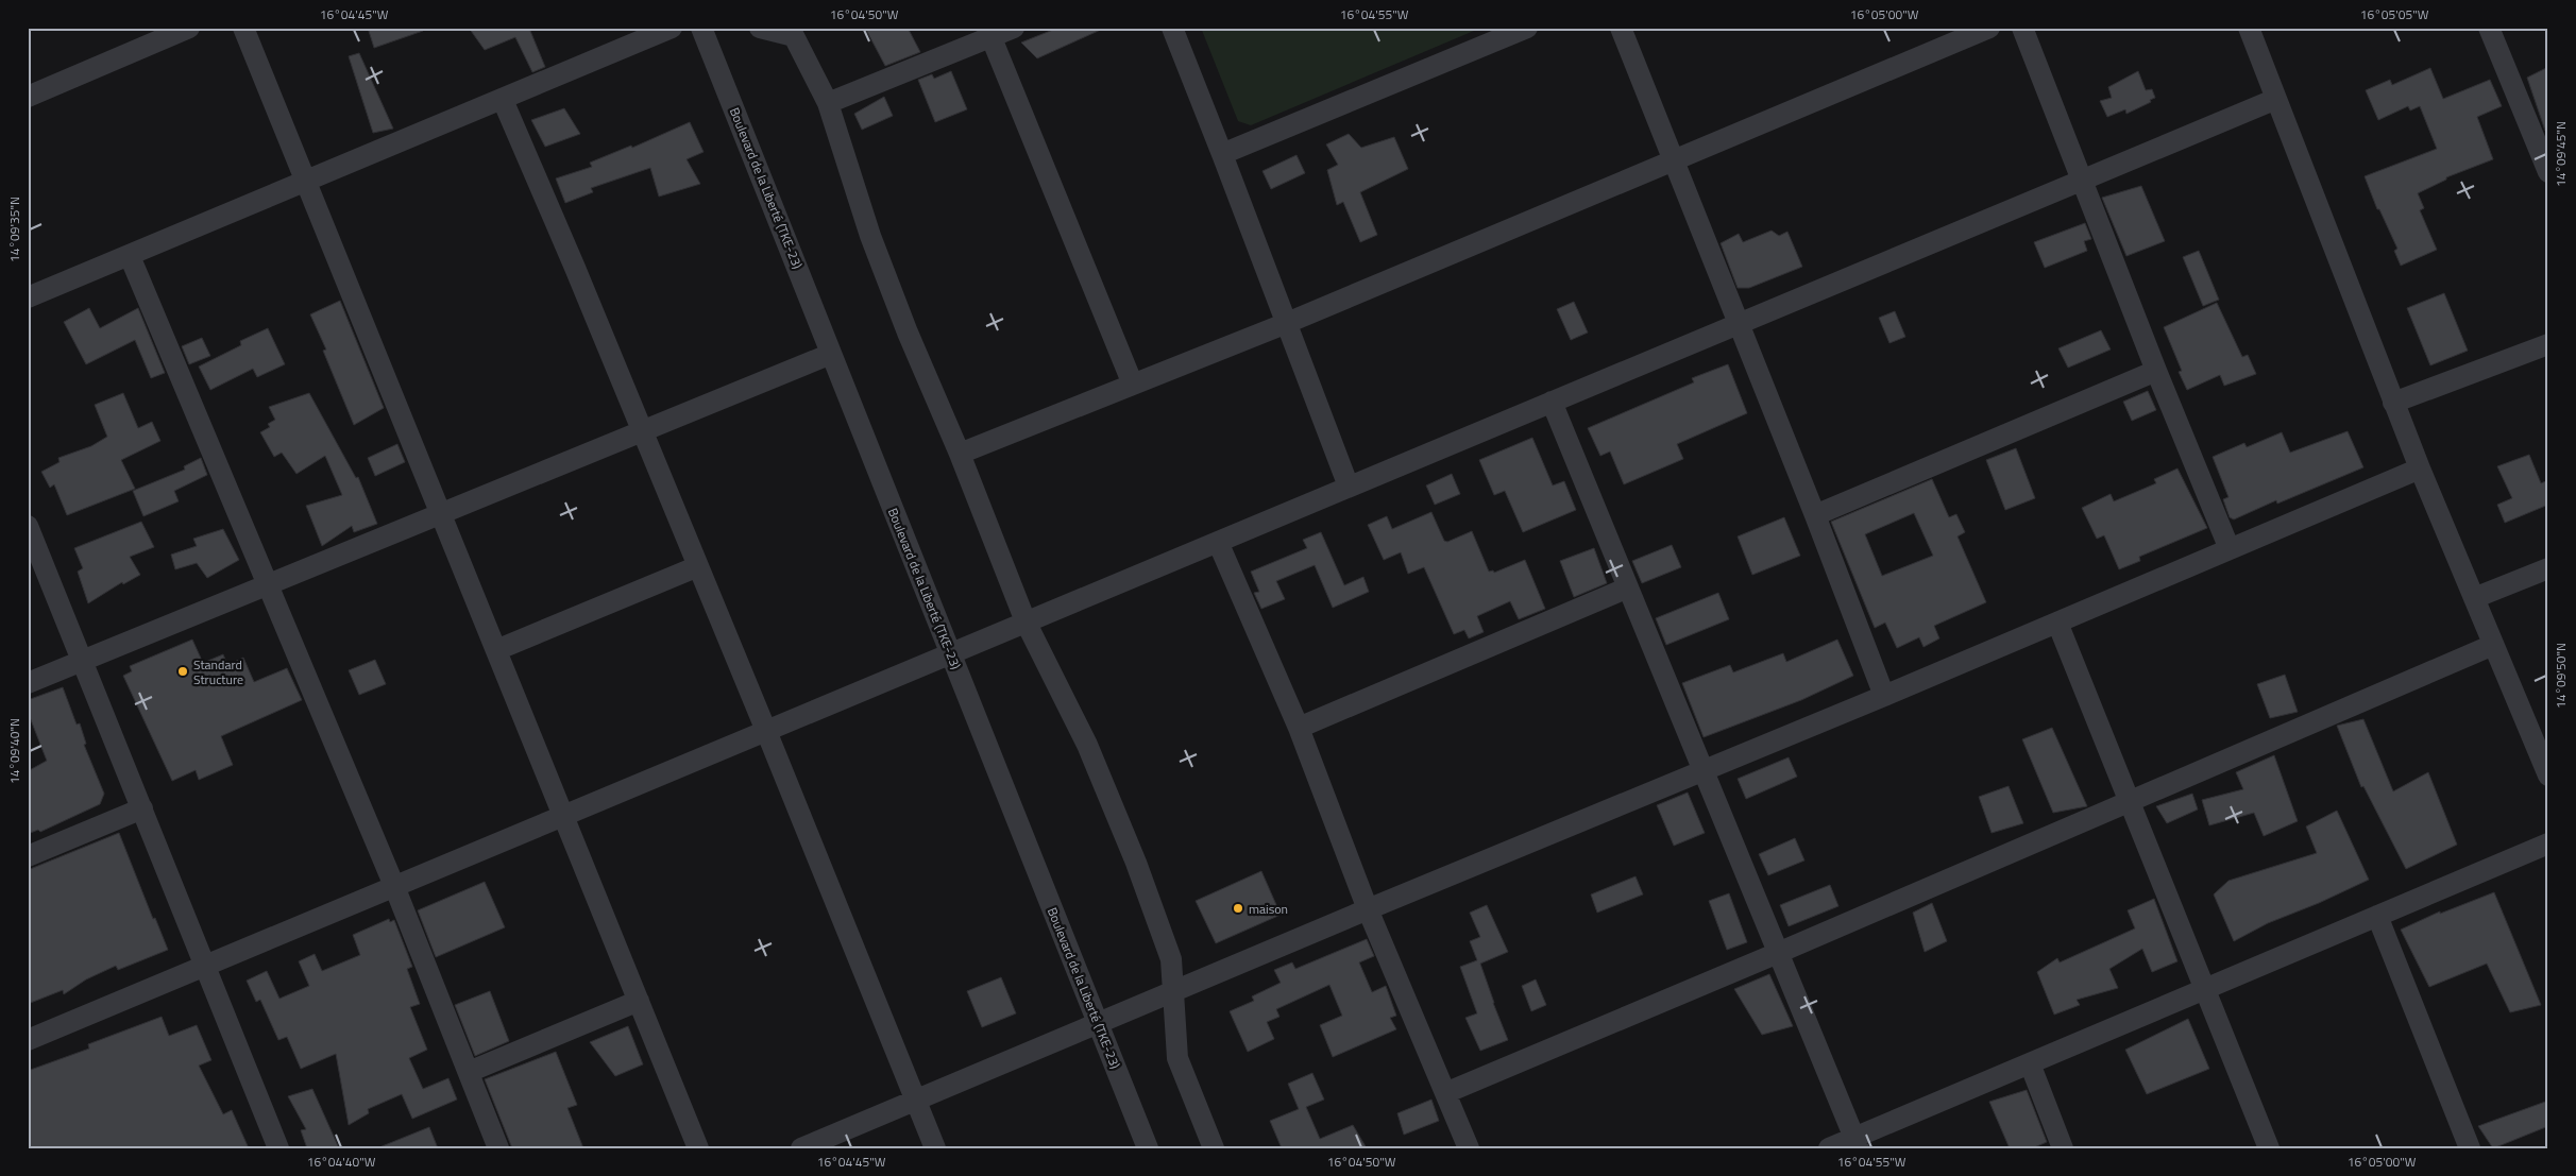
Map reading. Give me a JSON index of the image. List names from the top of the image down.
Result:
{
  "streets": {
    "street": ["Boulevard de la Liberté (TKE-23)"]
  },
  "places": ["Standard Structure", "maison"],
  "coordinates": [
    "16°04'45\"W",
    "16°04'50\"W",
    "16°04'55\"W",
    "16°05'00\"W",
    "16°05'05\"W",
    "14°09'45\"N",
    "14°09'35\"N",
    "14°09'50\"N",
    "14°09'40\"N",
    "16°04'40\"W"
  ]
}
